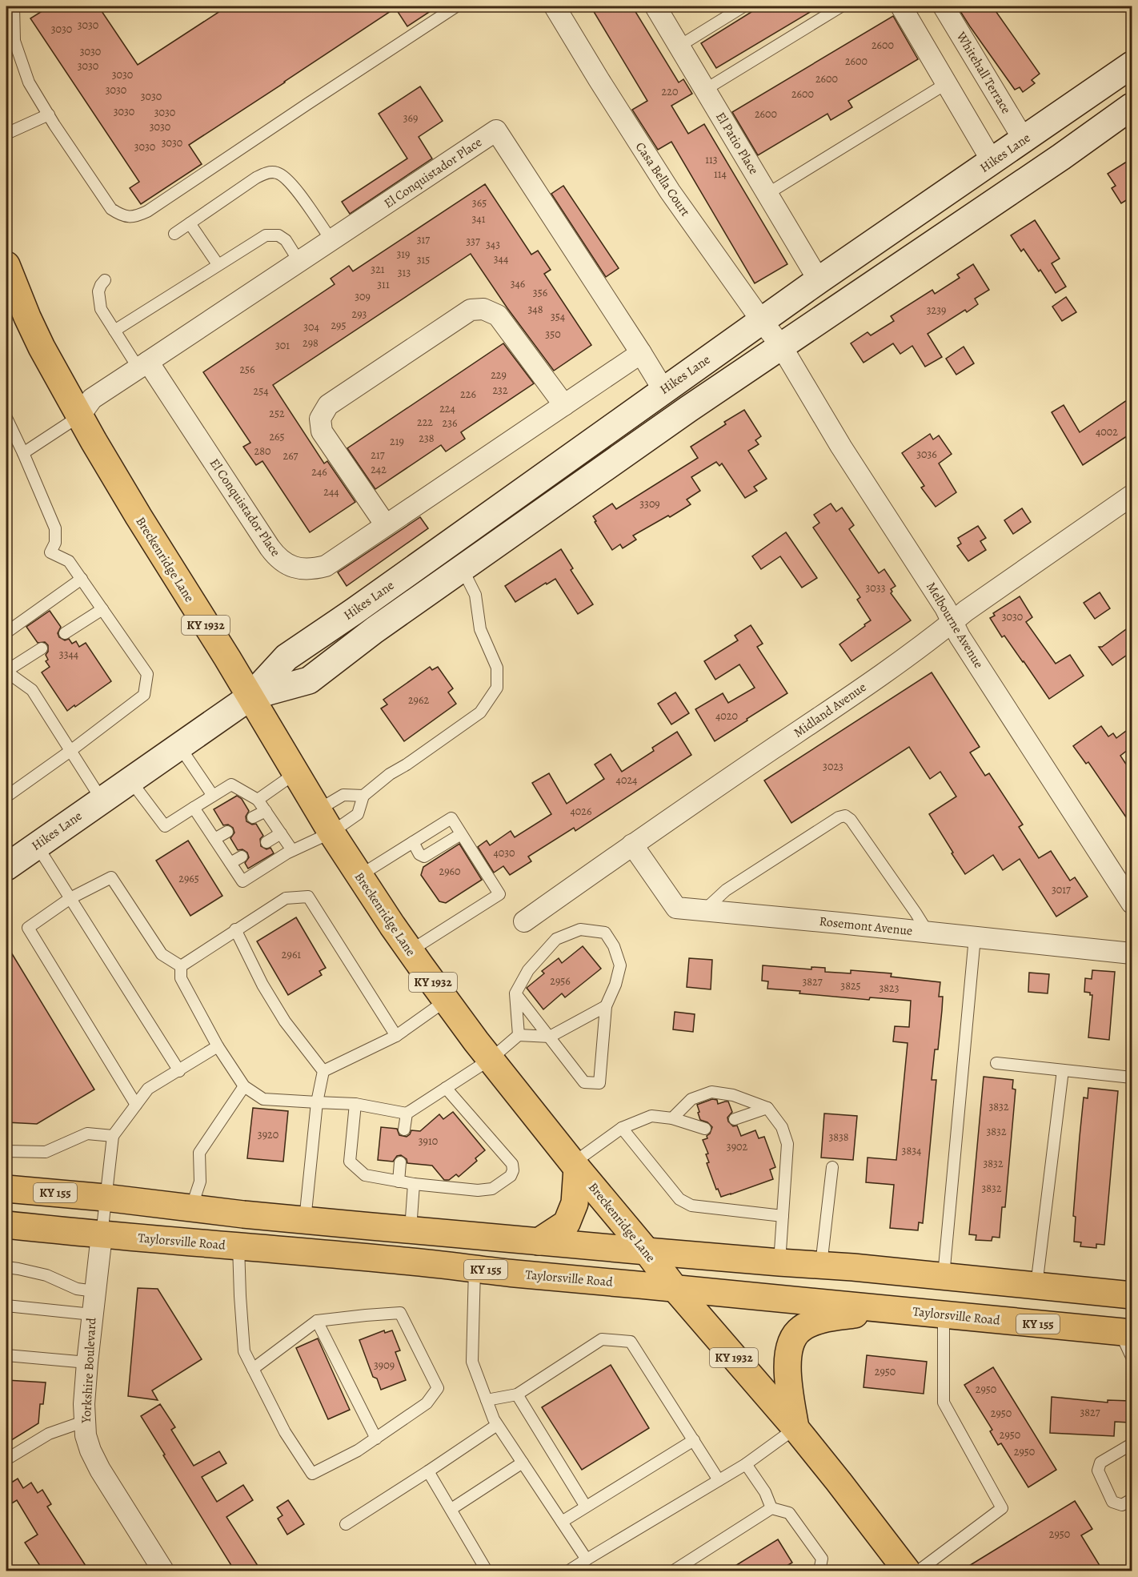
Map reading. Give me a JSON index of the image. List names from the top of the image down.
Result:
{
  "streets": {
    "main road": [
      "Hikes Lane",
      "Breckenridge Lane",
      "KY 1932",
      "KY 155",
      "Taylorsville Road"
    ],
    "street": [
      "Whitehall Terrace",
      "El Patio Place",
      "El Conquistador Place",
      "Casa Bella Court",
      "Melbourne Avenue",
      "Midland Avenue",
      "Rosemont Avenue",
      "Yorkshire Boulevard"
    ]
  },
  "crossings": [
    ["Whitehall Terrace", "Hikes Lane"],
    ["El Patio Place", "Hikes Lane"],
    ["Hikes Lane", "El Conquistador Place"],
    ["Hikes Lane", "Casa Bella Court"],
    ["Hikes Lane", "Breckenridge Lane"],
    ["Hikes Lane", "Melbourne Avenue"],
    ["El Conquistador Place", "Breckenridge Lane"],
    ["Casa Bella Court", "Melbourne Avenue"],
    ["Breckenridge Lane", "KY 155"],
    ["Breckenridge Lane", "Taylorsville Road"],
    ["Melbourne Avenue", "Midland Avenue"],
    ["Midland Avenue", "Rosemont Avenue"],
    ["Taylorsville Road", "Yorkshire Boulevard"]
  ],
  "house_numbers": [
    "3030",
    "3030",
    "2600",
    "3030",
    "2600",
    "3030",
    "3030",
    "2600",
    "3030",
    "220",
    "2600",
    "3030",
    "3030",
    "3030",
    "2600",
    "369",
    "3030",
    "3030",
    "3030",
    "113",
    "114",
    "365",
    "341",
    "317",
    "337",
    "343",
    "319",
    "344",
    "315",
    "321",
    "313",
    "346",
    "311",
    "356",
    "309",
    "348",
    "3239",
    "293",
    "354",
    "295",
    "304",
    "350",
    "298",
    "301",
    "256",
    "229",
    "232",
    "254",
    "226",
    "224",
    "252",
    "222",
    "236",
    "4002",
    "265",
    "238",
    "219",
    "280",
    "3036",
    "217",
    "267",
    "242",
    "246",
    "244",
    "3309",
    "3033",
    "3030",
    "3344",
    "2962",
    "4020",
    "3023",
    "4024",
    "4026",
    "4030",
    "2960",
    "2965",
    "3017",
    "2961",
    "2956",
    "3827",
    "3825",
    "3823",
    "3832",
    "3832",
    "3920",
    "3838",
    "3910",
    "3902",
    "3834",
    "3832",
    "3832",
    "3909",
    "2950",
    "2950",
    "3827",
    "2950",
    "2950",
    "2950",
    "2950"
  ]
}
